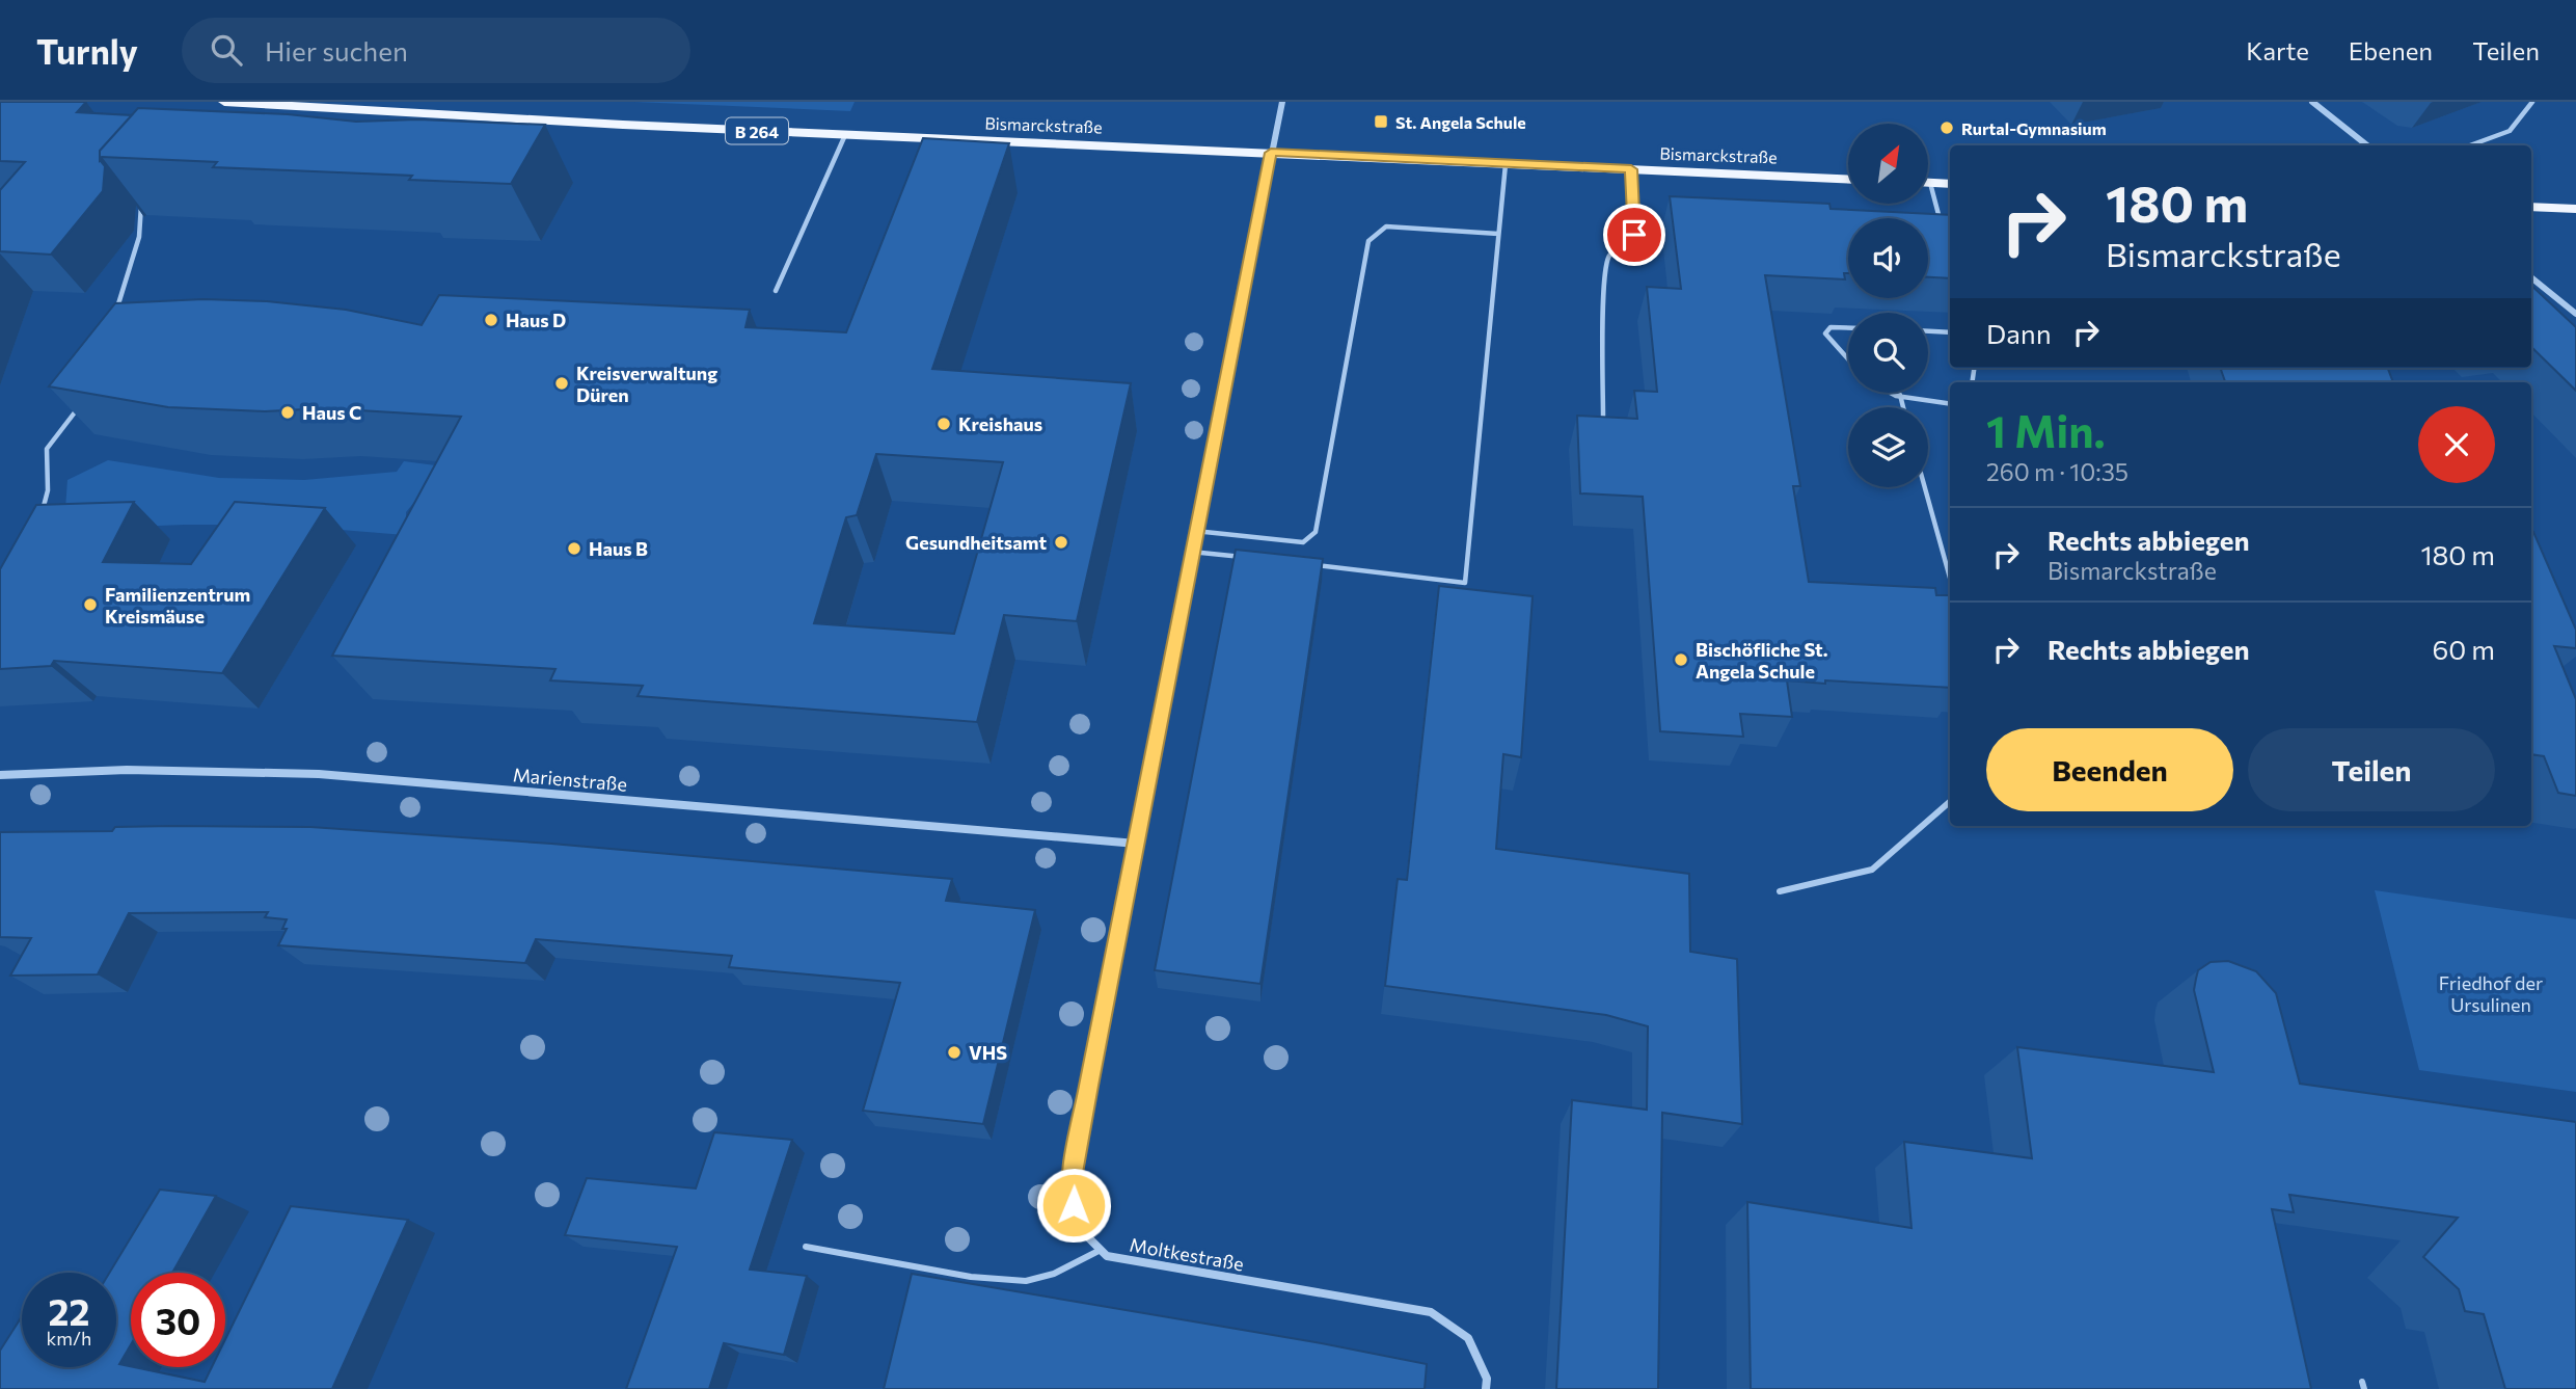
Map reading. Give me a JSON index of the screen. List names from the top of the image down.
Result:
{
  "streets": {
    "main road": ["Bismarckstraße", "B 264"],
    "street": ["Marienstraße", "Moltkestraße"]
  },
  "crossings": [
    ["Bismarckstraße", "Moltkestraße"],
    ["Marienstraße", "Moltkestraße"]
  ],
  "parks": ["Friedhof der Ursulinen"],
  "places": {
    "transit": ["St. Angela Schule"],
    "other": [
      "Rurtal-Gymnasium",
      "Haus D",
      "Kreisverwaltung Düren",
      "Haus C",
      "Kreishaus",
      "Gesundheitsamt",
      "Haus B",
      "Familienzentrum Kreismäuse",
      "Bischöfliche St. Angela Schule",
      "VHS"
    ]
  },
  "north": "top right",
  "page": {
    "header": "Turnly",
    "search": "Hier suchen",
    "nav": ["Karte", "Ebenen", "Teilen"],
    "turn": ["180 m", "Bismarckstraße"],
    "then": "Dann",
    "heading": ["1 Min.", "260 m · 10:35"],
    "list": [
      {
        "name": "Rechts abbiegen",
        "note": "Bismarckstraße",
        "value": "180 m"
      },
      {
        "name": "Rechts abbiegen",
        "value": "60 m"
      }
    ],
    "buttons": ["Beenden", "Teilen"],
    "speed": "22 km/h",
    "limit": "30"
  }
}
